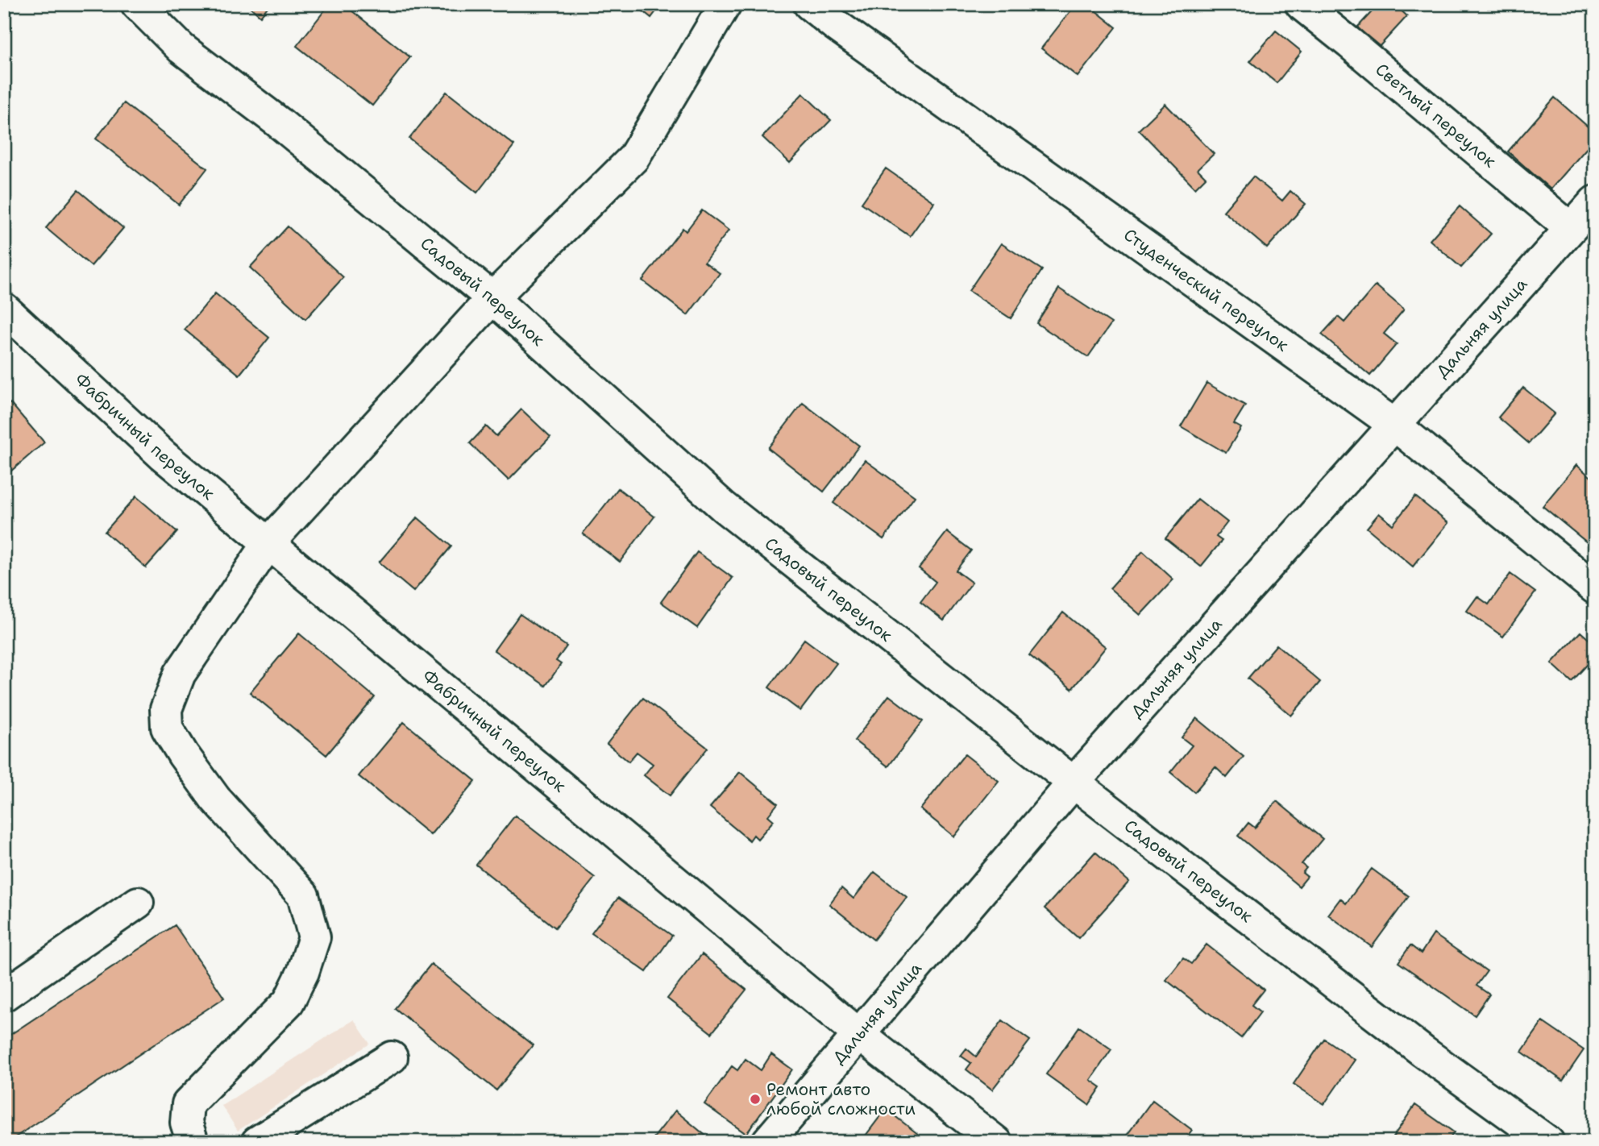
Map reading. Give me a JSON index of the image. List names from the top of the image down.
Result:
{
  "streets": {
    "street": [
      "Светлый переулок",
      "Студенческий переулок",
      "Садовый переулок",
      "Дальняя улица",
      "Фабричный переулок"
    ]
  },
  "crossings": [
    ["Светлый переулок", "Дальняя улица"],
    ["Студенческий переулок", "Дальняя улица"],
    ["Садовый переулок", "Дальняя улица"],
    ["Дальняя улица", "Фабричный переулок"]
  ],
  "places": ["Ремонт авто любой сложности"]
}
